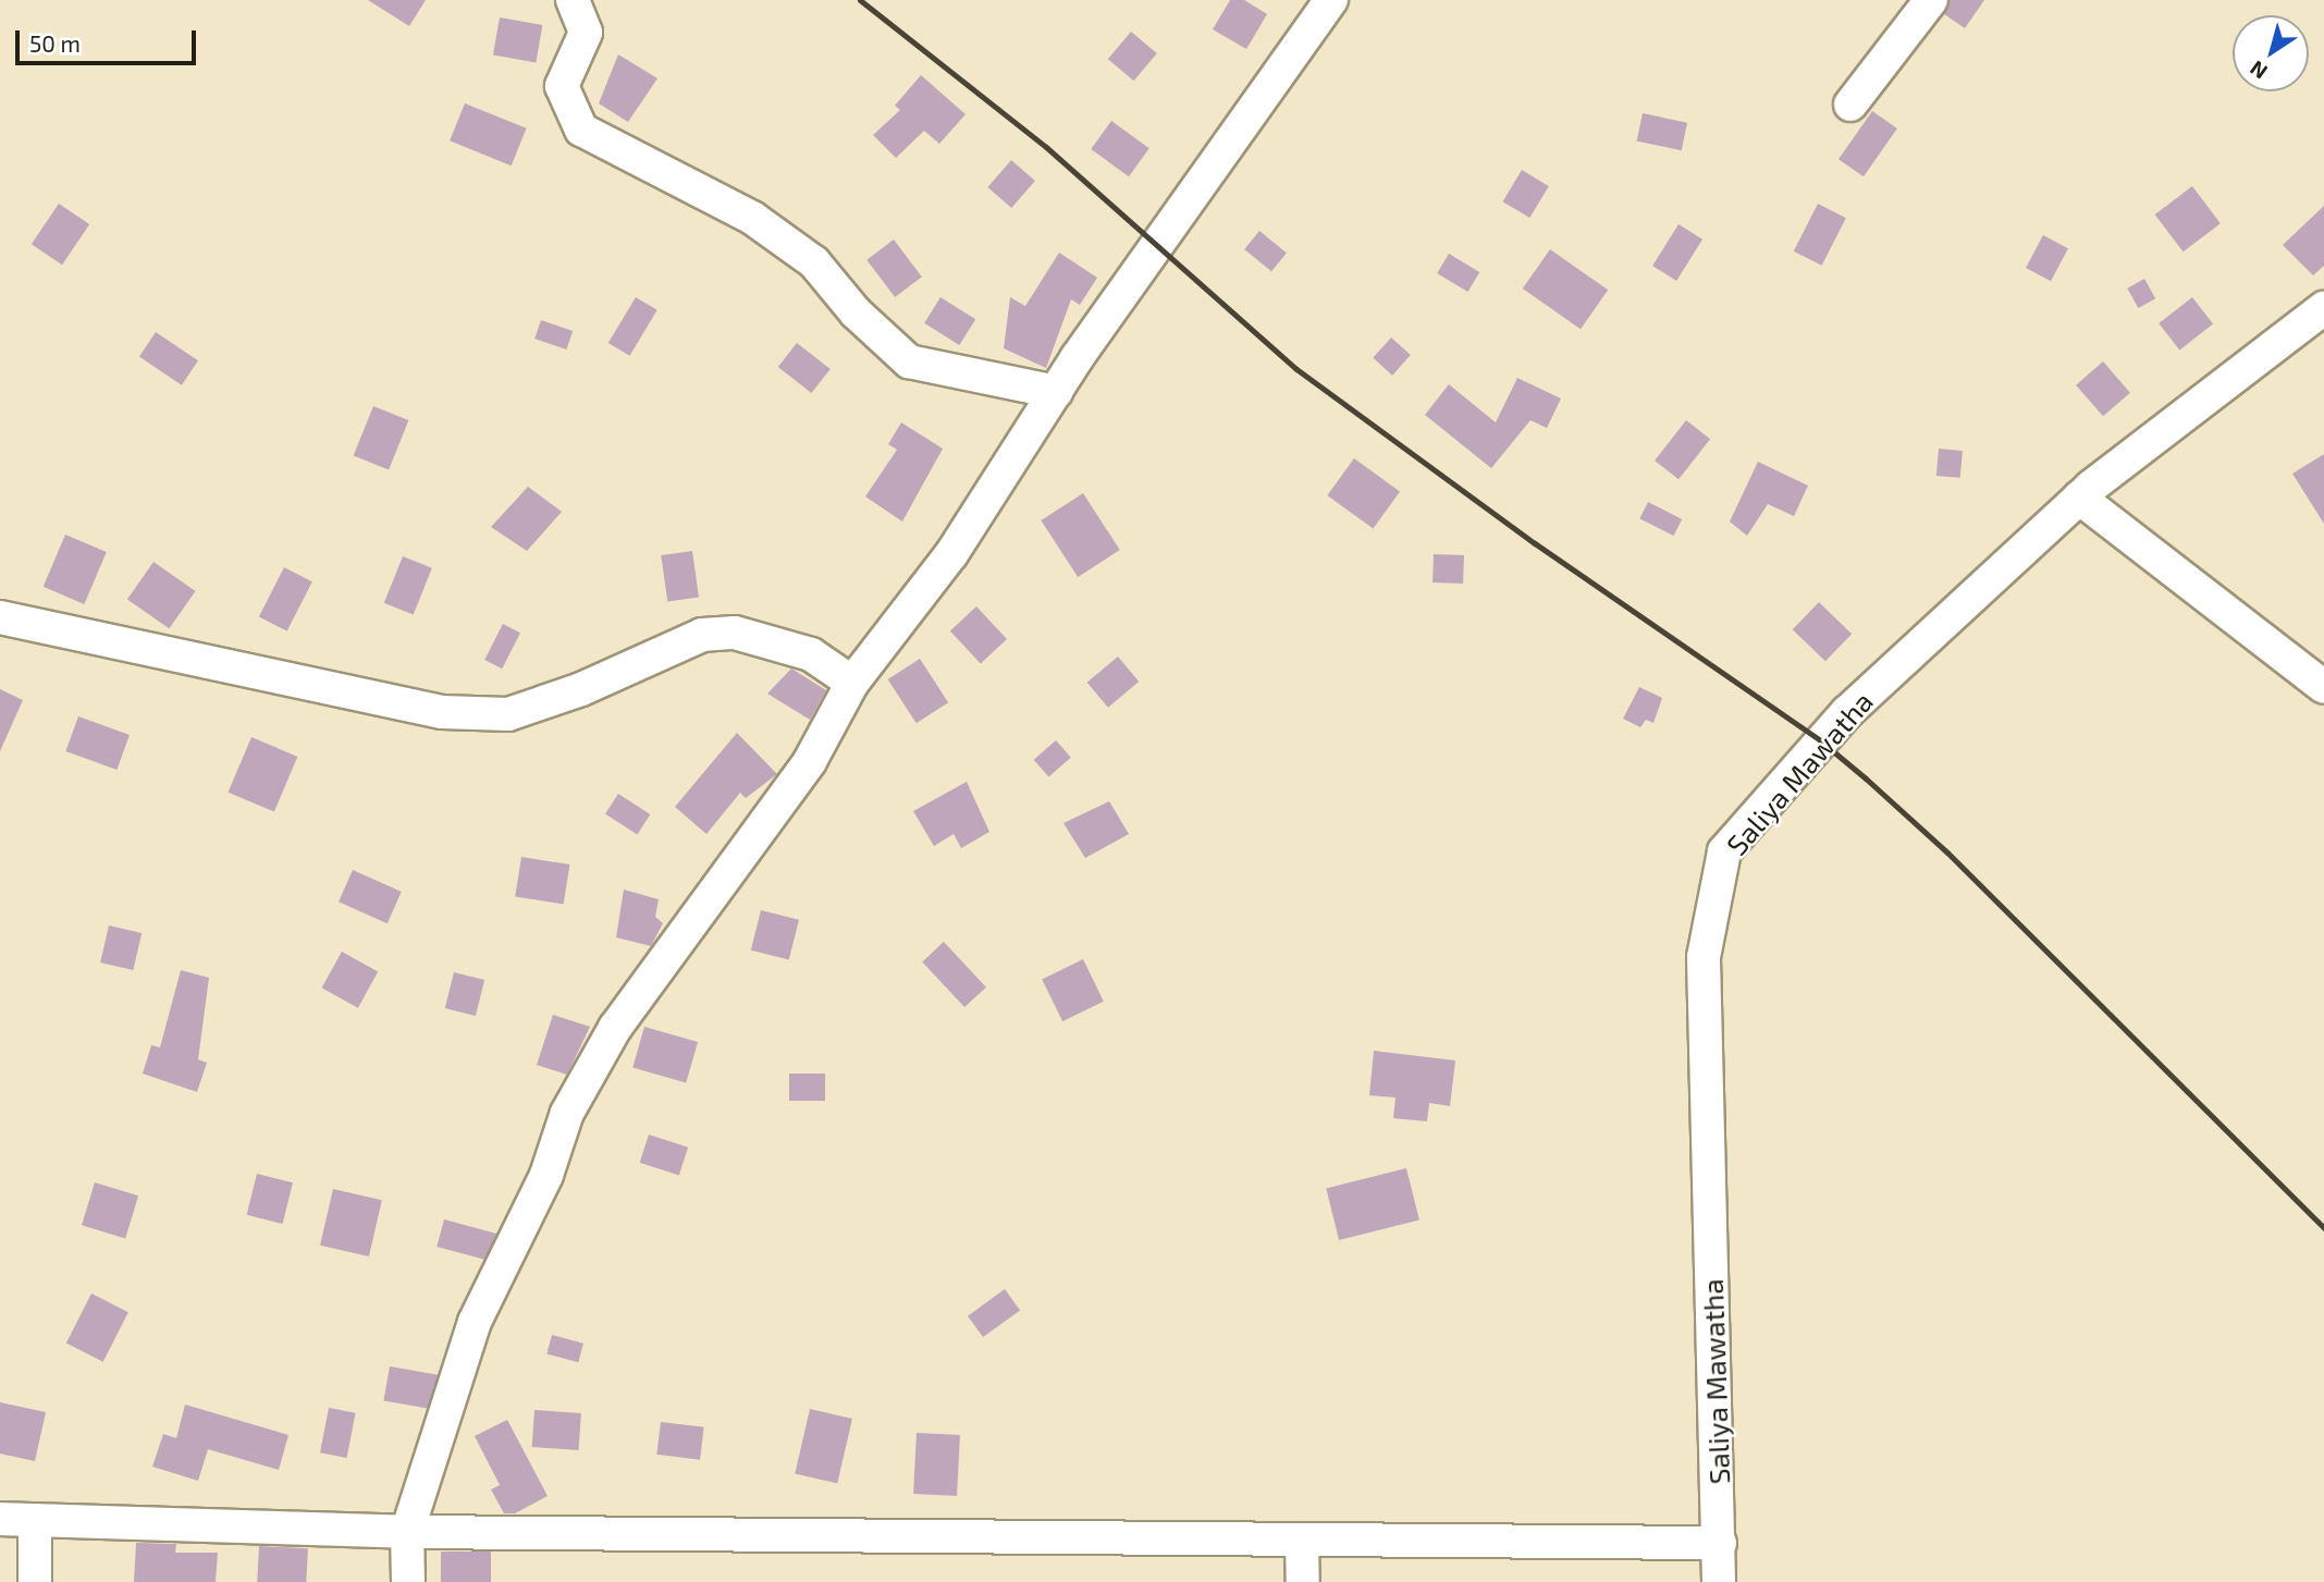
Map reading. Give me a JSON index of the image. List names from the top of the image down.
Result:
{
  "streets": {
    "street": ["Saliya Mawatha"]
  },
  "scale_bar": "50 m",
  "north": "bottom left"
}
